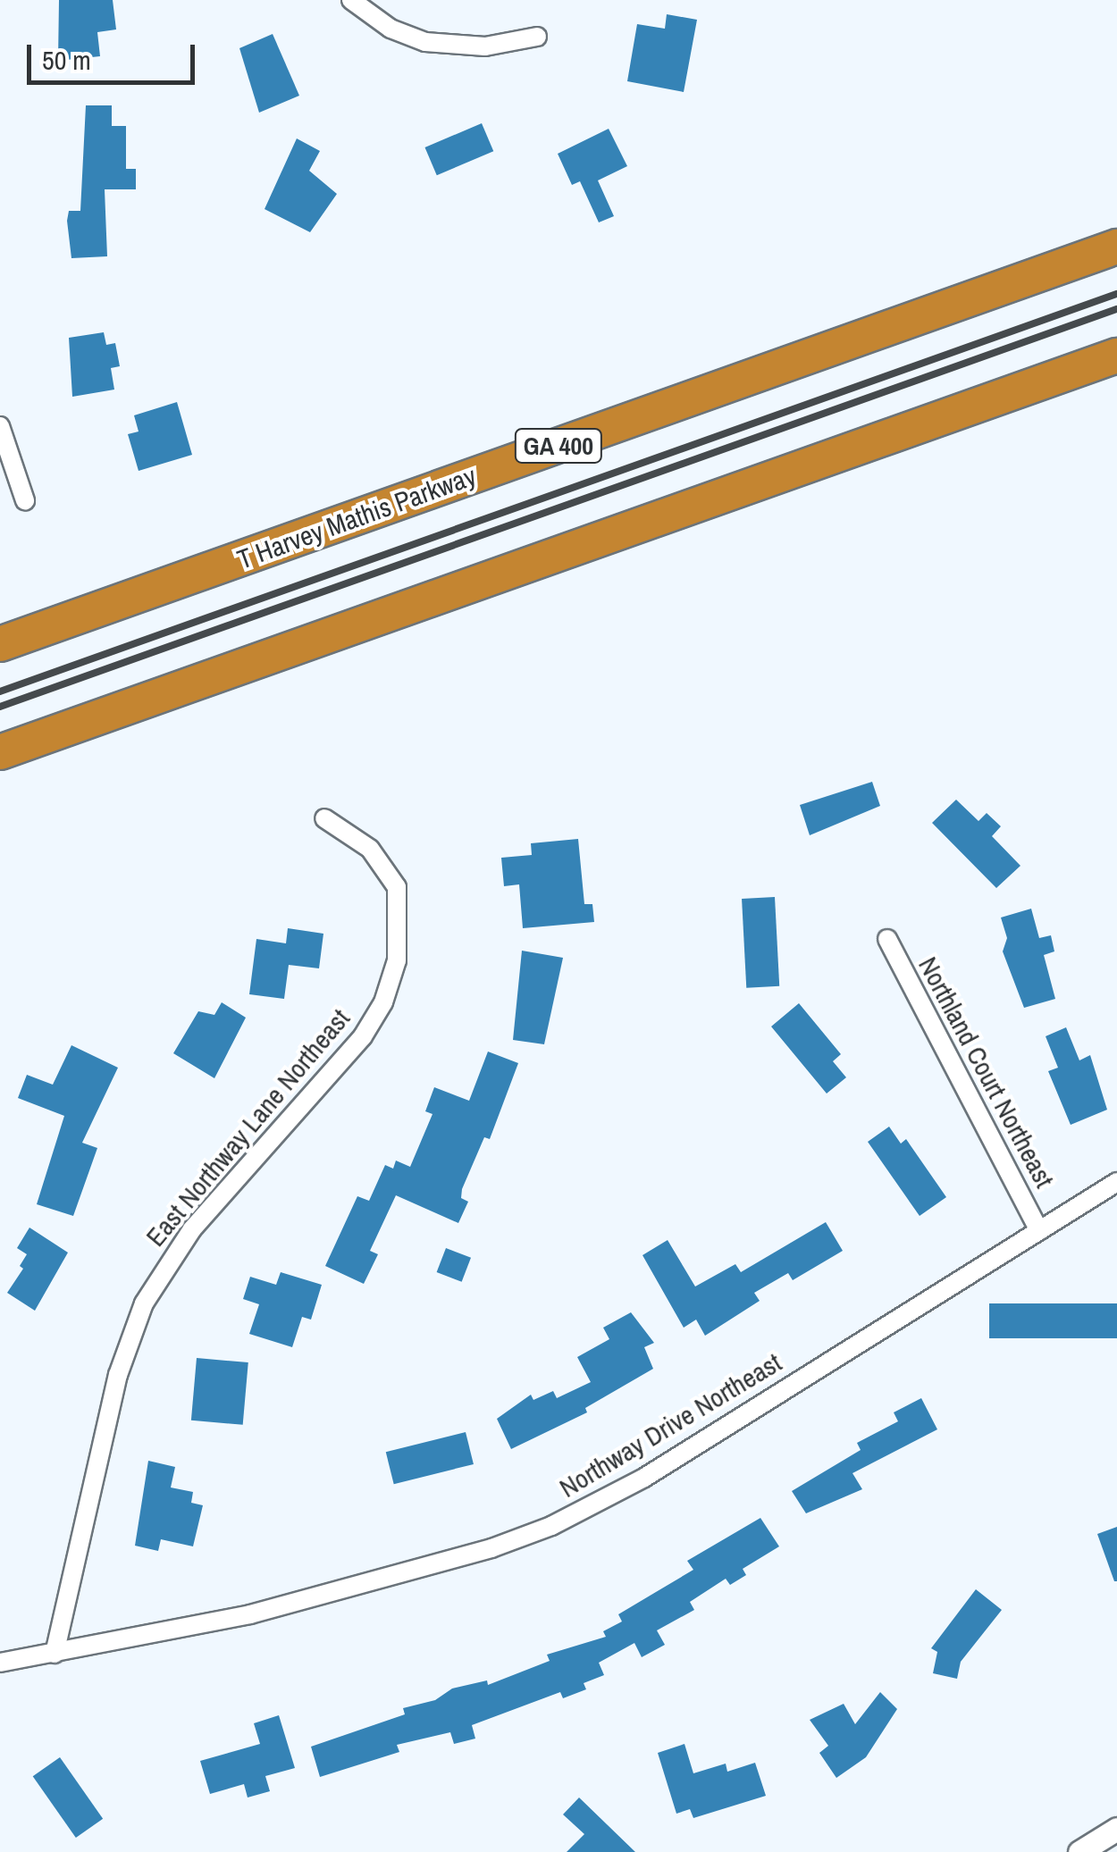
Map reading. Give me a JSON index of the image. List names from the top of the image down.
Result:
{
  "streets": {
    "highway": ["GA 400", "T Harvey Mathis Parkway"],
    "street": ["Northland Court Northeast", "East Northway Lane Northeast", "Northway Drive Northeast"]
  },
  "crossings": [
    ["Northland Court Northeast", "Northway Drive Northeast"],
    ["East Northway Lane Northeast", "Northway Drive Northeast"]
  ],
  "scale_bar": "50 m"
}
